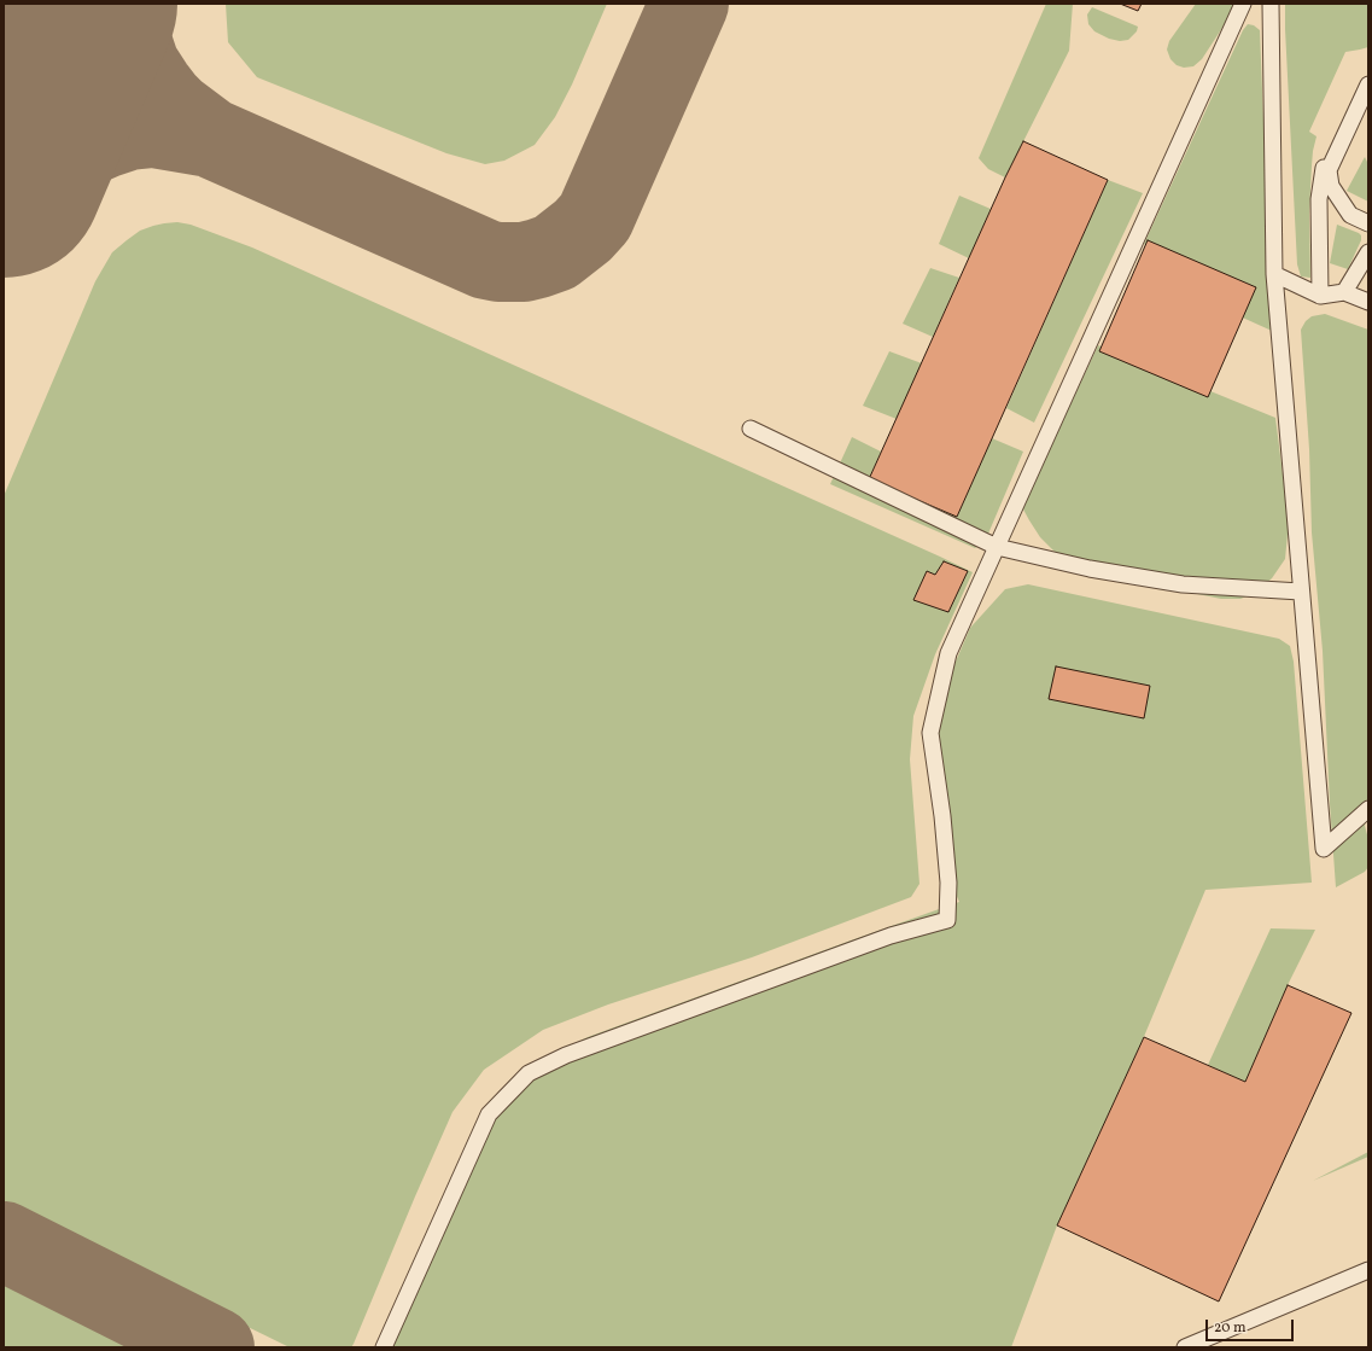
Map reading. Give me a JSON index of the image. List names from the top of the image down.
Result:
{
  "scale_bar": "20 m"
}
